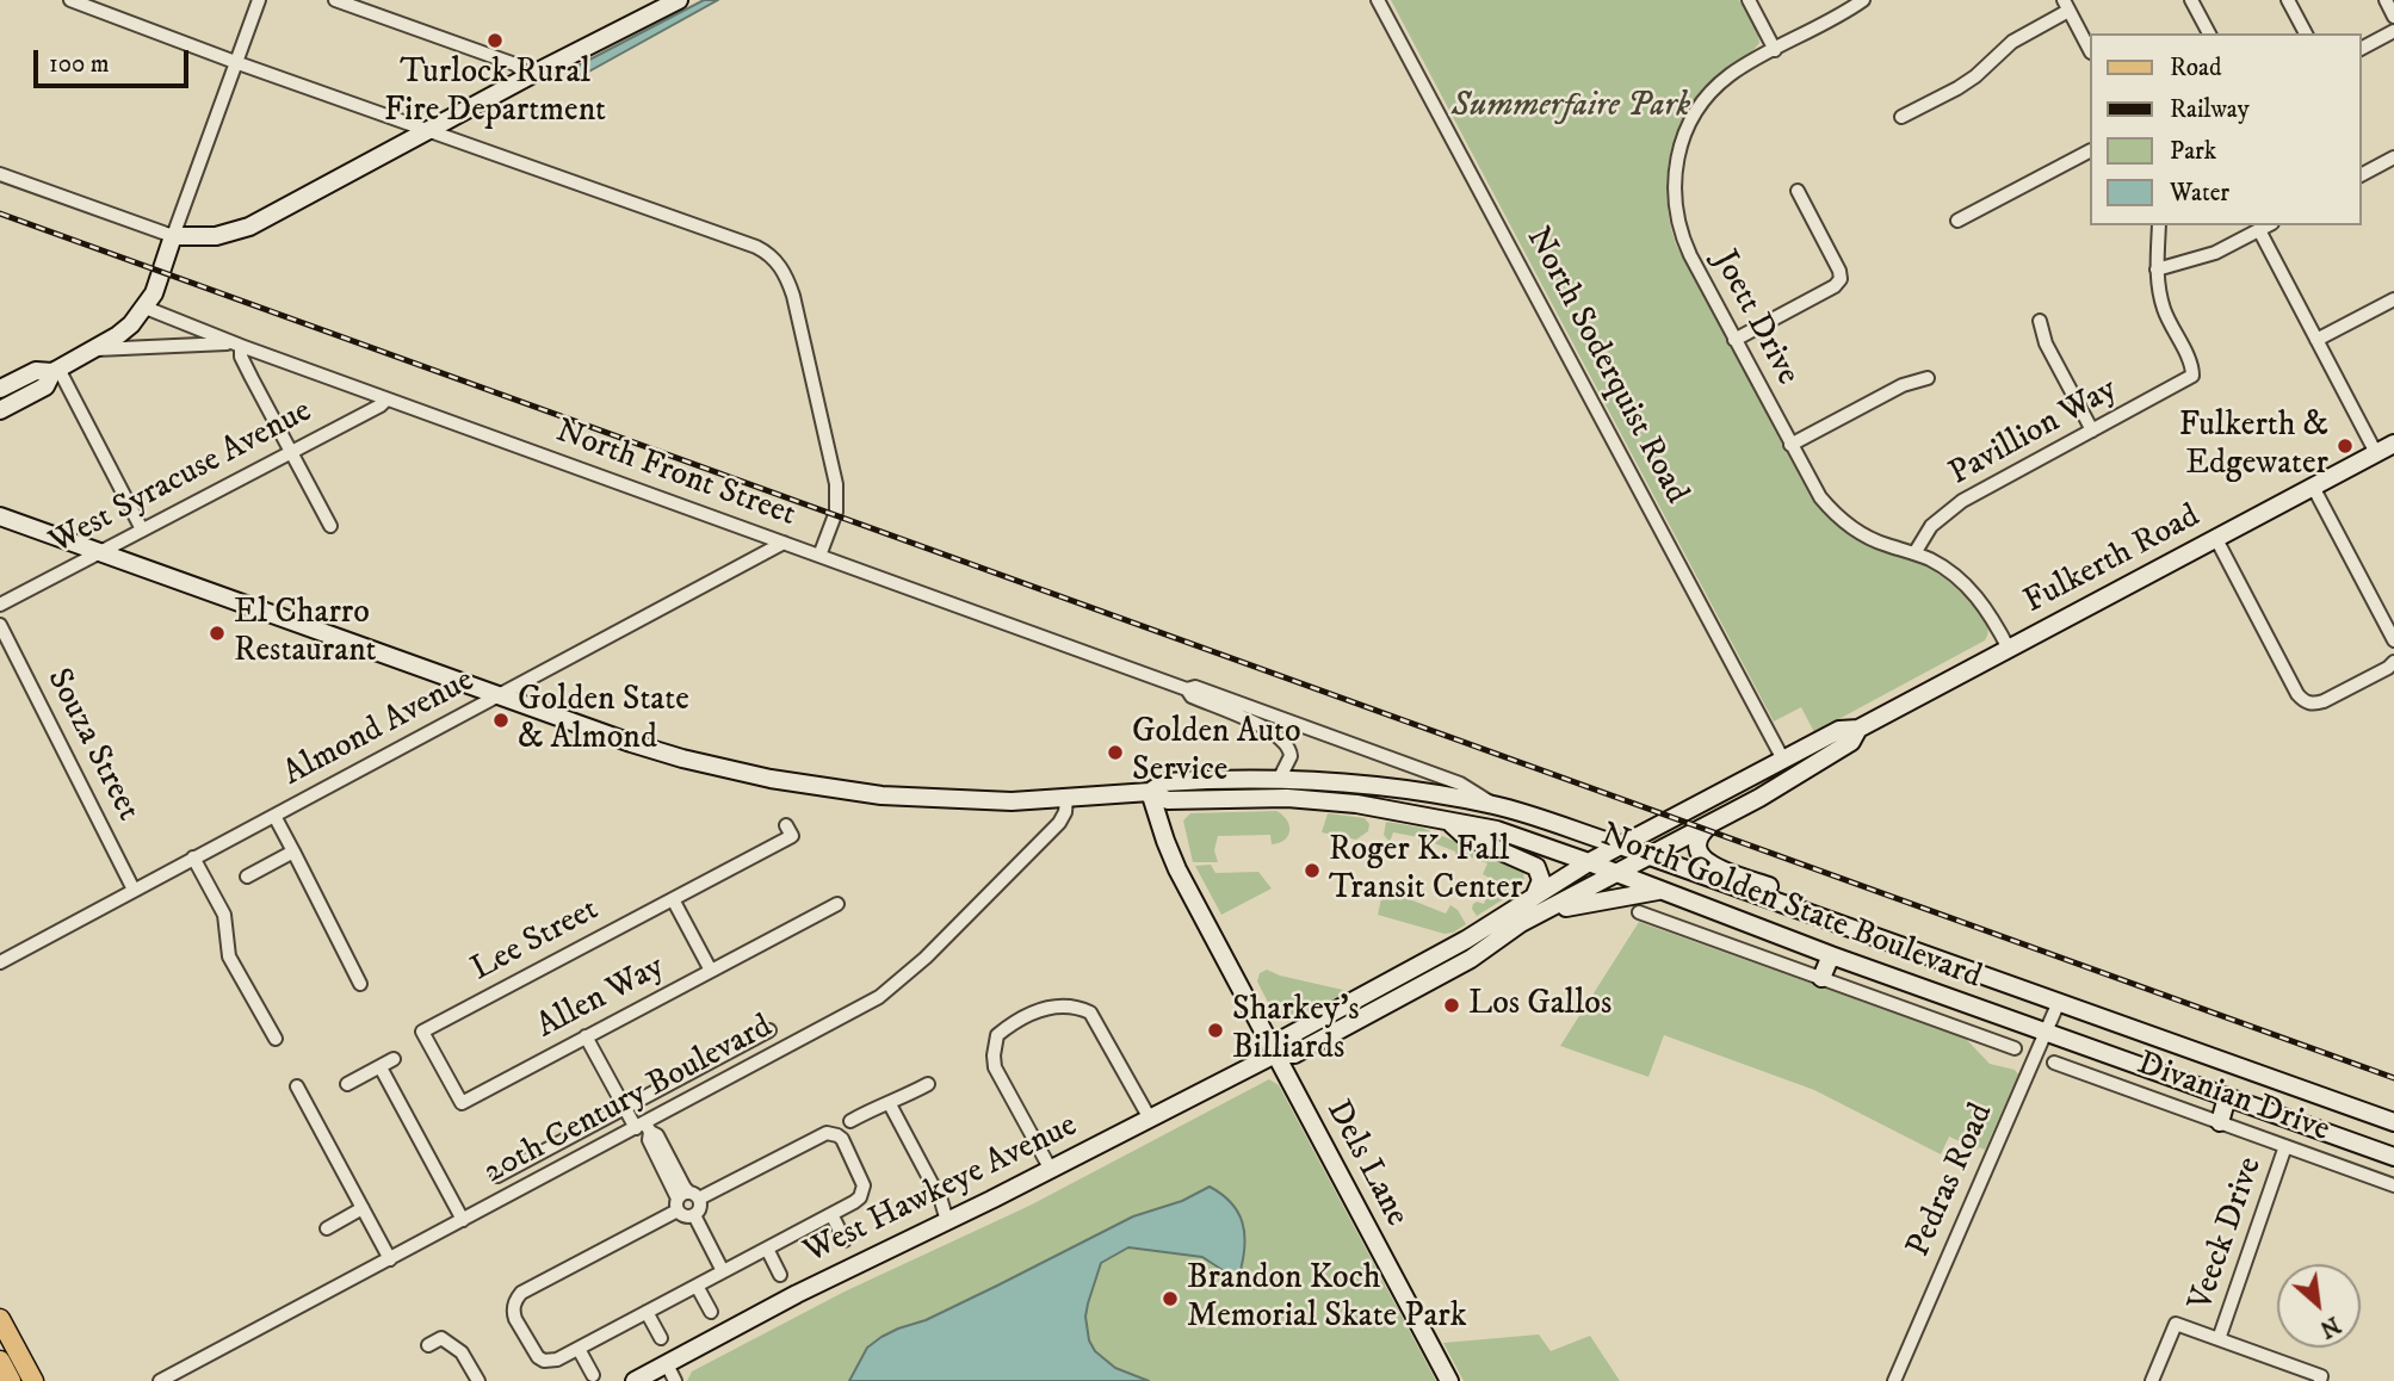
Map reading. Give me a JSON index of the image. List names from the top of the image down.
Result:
{
  "streets": {
    "main road": [
      "Fulkerth Road",
      "North Golden State Boulevard",
      "Dels Lane",
      "West Hawkeye Avenue"
    ],
    "street": [
      "Joett Drive",
      "North Soderquist Road",
      "Pavillion Way",
      "North Front Street",
      "West Syracuse Avenue",
      "Almond Avenue",
      "Souza Street",
      "Lee Street",
      "Allen Way",
      "Divanian Drive",
      "20th Century Boulevard",
      "Pedras Road",
      "Veeck Drive"
    ]
  },
  "crossings": [
    ["Joett Drive", "Pavillion Way"],
    ["Joett Drive", "Fulkerth Road"],
    ["North Soderquist Road", "Fulkerth Road"],
    ["North Front Street", "West Syracuse Avenue"],
    ["North Front Street", "Almond Avenue"],
    ["North Front Street", "North Golden State Boulevard"],
    ["West Syracuse Avenue", "North Golden State Boulevard"],
    ["Fulkerth Road", "North Golden State Boulevard"],
    ["Fulkerth Road", "West Hawkeye Avenue"],
    ["Almond Avenue", "Souza Street"],
    ["Almond Avenue", "North Golden State Boulevard"],
    ["North Golden State Boulevard", "20th Century Boulevard"],
    ["North Golden State Boulevard", "Dels Lane"],
    ["North Golden State Boulevard", "Pedras Road"],
    ["North Golden State Boulevard", "West Hawkeye Avenue"],
    ["Lee Street", "Allen Way"],
    ["Divanian Drive", "Veeck Drive"],
    ["Dels Lane", "West Hawkeye Avenue"]
  ],
  "parks": ["Summerfaire Park"],
  "places": [
    "Turlock Rural Fire Department",
    "Fulkerth & Edgewater",
    "El Charro Restaurant",
    "Golden State & Almond",
    "Golden Auto Service",
    "Roger K. Fall Transit Center",
    "Los Gallos",
    "Sharkey's Billiards",
    "Brandon Koch Memorial Skate Park"
  ],
  "legend": [
    "Road",
    "Railway",
    "Park",
    "Water"
  ],
  "scale_bar": "100 m",
  "north": "bottom right"
}
